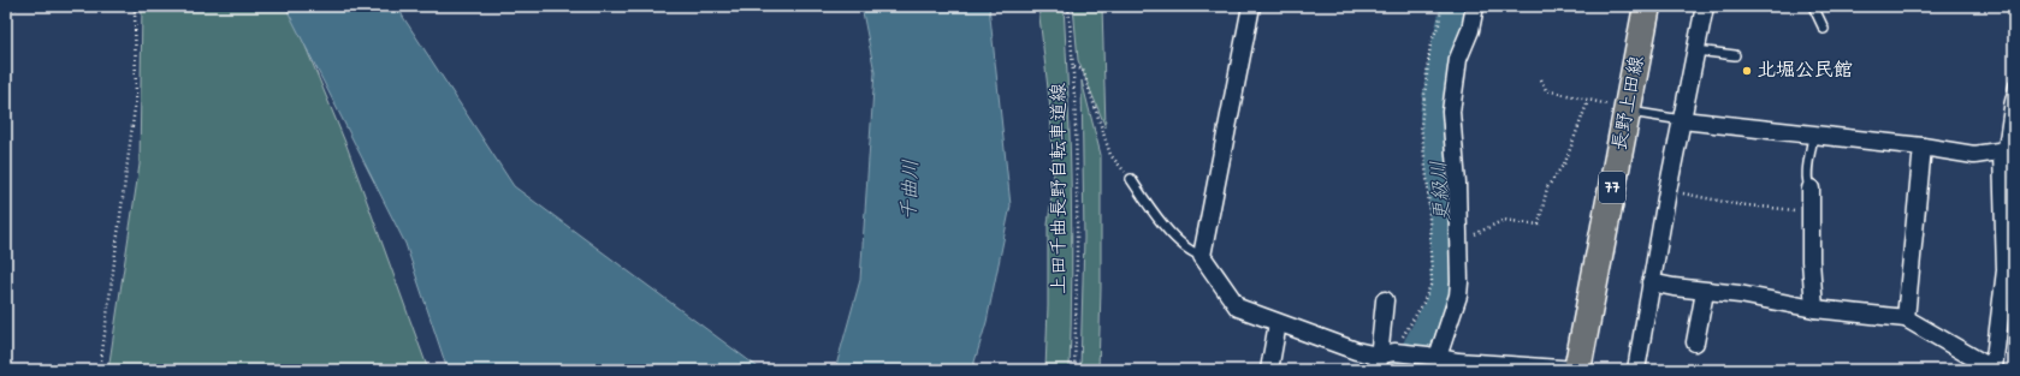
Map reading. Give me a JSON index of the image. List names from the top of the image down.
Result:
{
  "streets": {
    "main road": ["長野上田線", "77"],
    "path": ["上田千曲長野自転車道線"]
  },
  "water": ["千曲川", "更級川"],
  "places": ["北堀公民館"]
}
